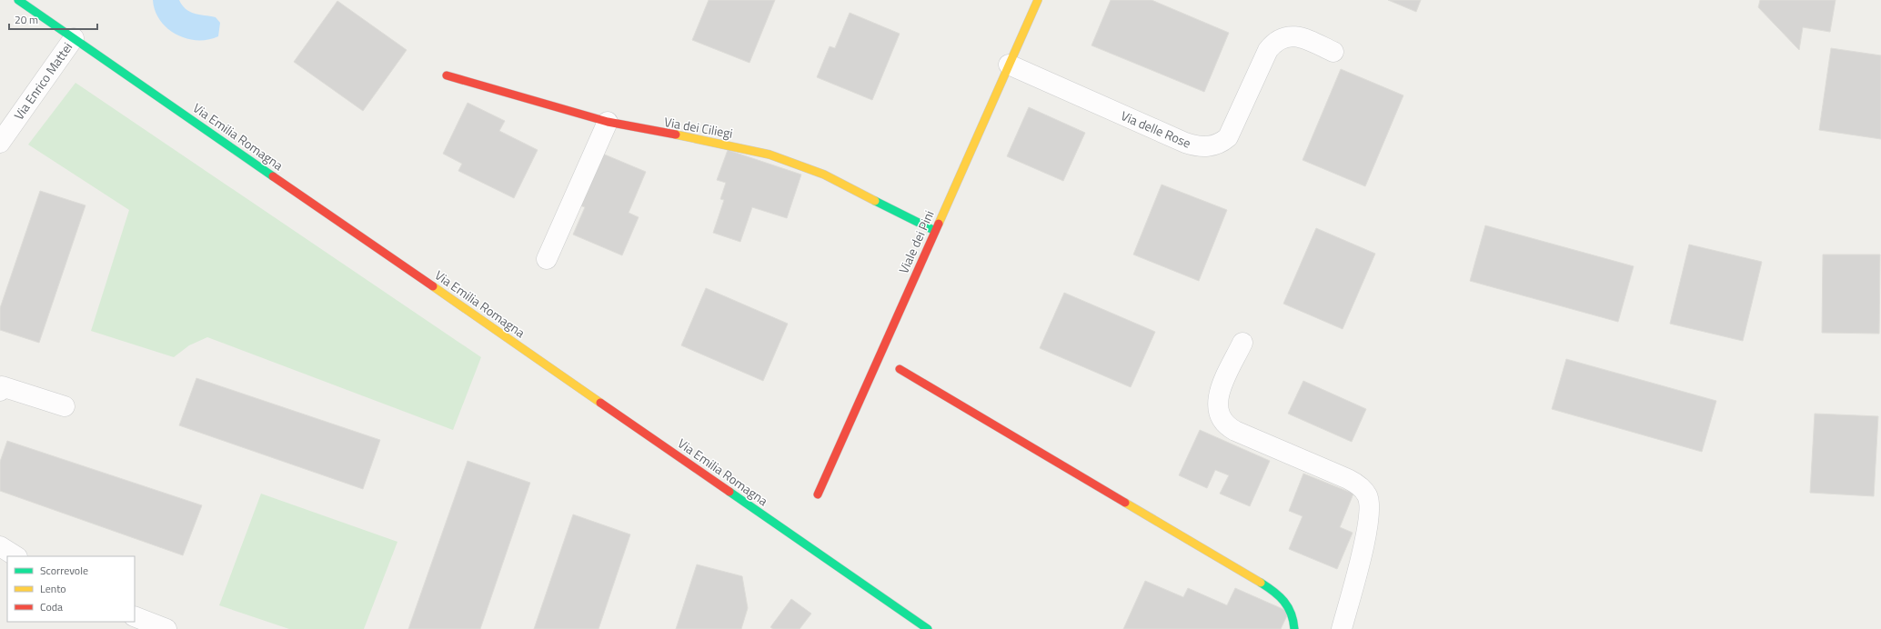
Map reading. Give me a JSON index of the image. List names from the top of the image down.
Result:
{
  "streets": {
    "street": [
      "Via Enrico Mattei",
      "Via dei Ciliegi",
      "Via delle Rose",
      "Via Emilia Romagna",
      "Viale dei Pini"
    ]
  },
  "crossings": [
    ["Via Enrico Mattei", "Via Emilia Romagna"],
    ["Via dei Ciliegi", "Viale dei Pini"],
    ["Via delle Rose", "Viale dei Pini"]
  ],
  "legend": ["Scorrevole", "Lento", "Coda"],
  "scale_bar": "20 m"
}
